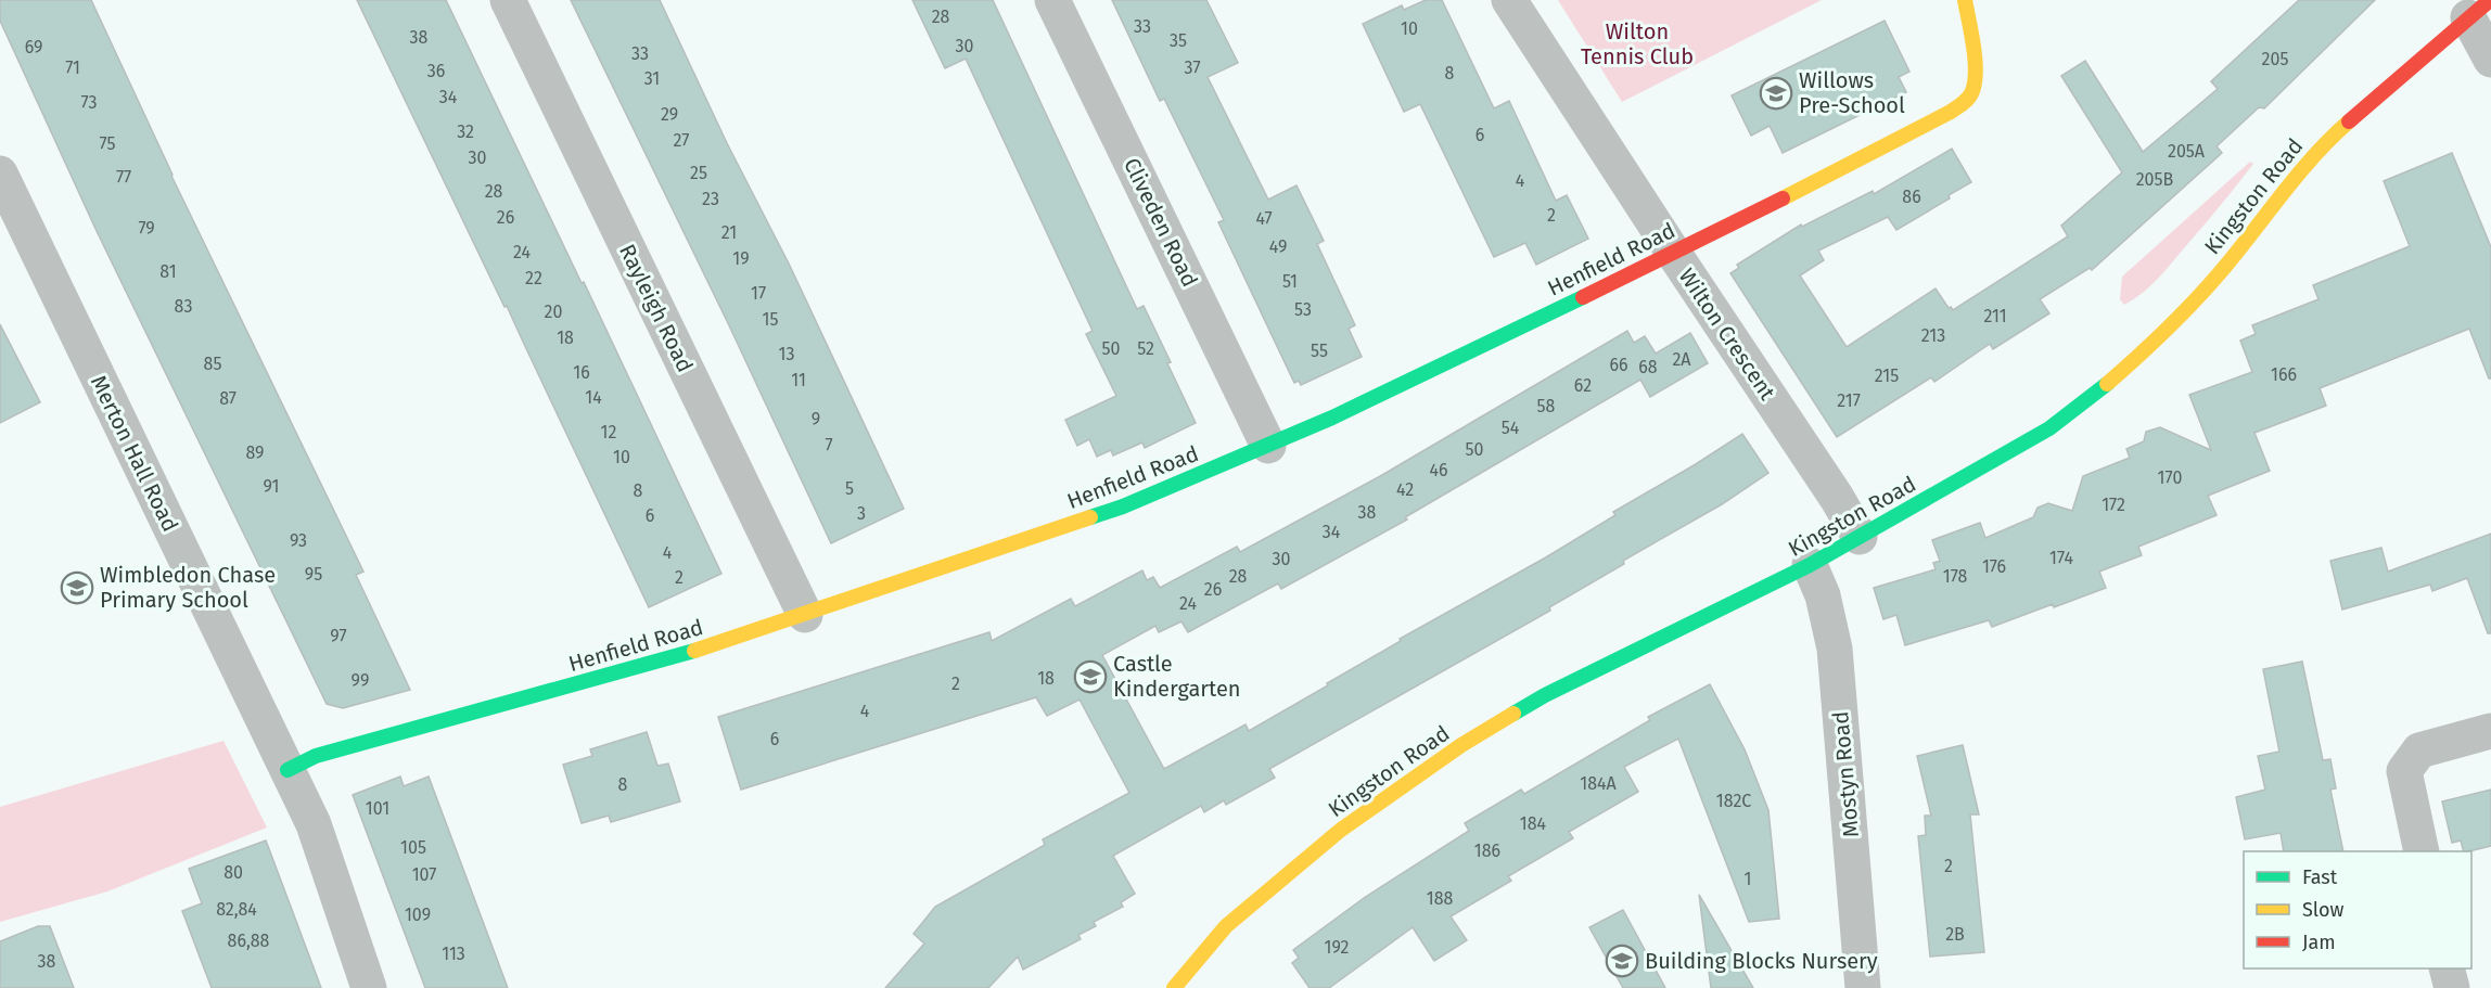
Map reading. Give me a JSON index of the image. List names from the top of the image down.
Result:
{
  "streets": {
    "street": [
      "Kingston Road",
      "Cliveden Road",
      "Henfield Road",
      "Rayleigh Road",
      "Wilton Crescent",
      "Merton Hall Road",
      "Mostyn Road"
    ]
  },
  "crossings": [
    ["Kingston Road", "Wilton Crescent"],
    ["Kingston Road", "Mostyn Road"],
    ["Cliveden Road", "Henfield Road"],
    ["Henfield Road", "Rayleigh Road"],
    ["Henfield Road", "Wilton Crescent"],
    ["Henfield Road", "Merton Hall Road"]
  ],
  "parks": ["Wilton Tennis Club"],
  "places": {
    "school or university": [
      "Willows Pre-School",
      "Wimbledon Chase Primary School",
      "Castle Kindergarten",
      "Building Blocks Nursery"
    ]
  },
  "house_numbers": [
    "28",
    "33",
    "10",
    "38",
    "35",
    "30",
    "69",
    "33",
    "205",
    "71",
    "37",
    "36",
    "8",
    "31",
    "34",
    "73",
    "29",
    "32",
    "6",
    "27",
    "75",
    "205A",
    "30",
    "25",
    "77",
    "205B",
    "4",
    "28",
    "86",
    "23",
    "2",
    "26",
    "47",
    "79",
    "21",
    "49",
    "24",
    "19",
    "81",
    "22",
    "51",
    "17",
    "83",
    "53",
    "20",
    "211",
    "15",
    "213",
    "18",
    "50",
    "52",
    "55",
    "13",
    "2A",
    "85",
    "66",
    "68",
    "16",
    "166",
    "215",
    "11",
    "62",
    "14",
    "87",
    "217",
    "58",
    "9",
    "54",
    "12",
    "7",
    "50",
    "89",
    "10",
    "46",
    "170",
    "91",
    "5",
    "42",
    "8",
    "172",
    "38",
    "3",
    "6",
    "34",
    "93",
    "4",
    "174",
    "30",
    "176",
    "95",
    "28",
    "178",
    "2",
    "26",
    "24",
    "97",
    "18",
    "99",
    "2",
    "4",
    "6",
    "184A",
    "8",
    "182C",
    "101",
    "184",
    "105",
    "186",
    "2",
    "80",
    "107",
    "1",
    "188",
    "82,84",
    "109",
    "2B",
    "86,88",
    "192",
    "113",
    "38"
  ],
  "legend": ["Fast", "Slow", "Jam"]
}
